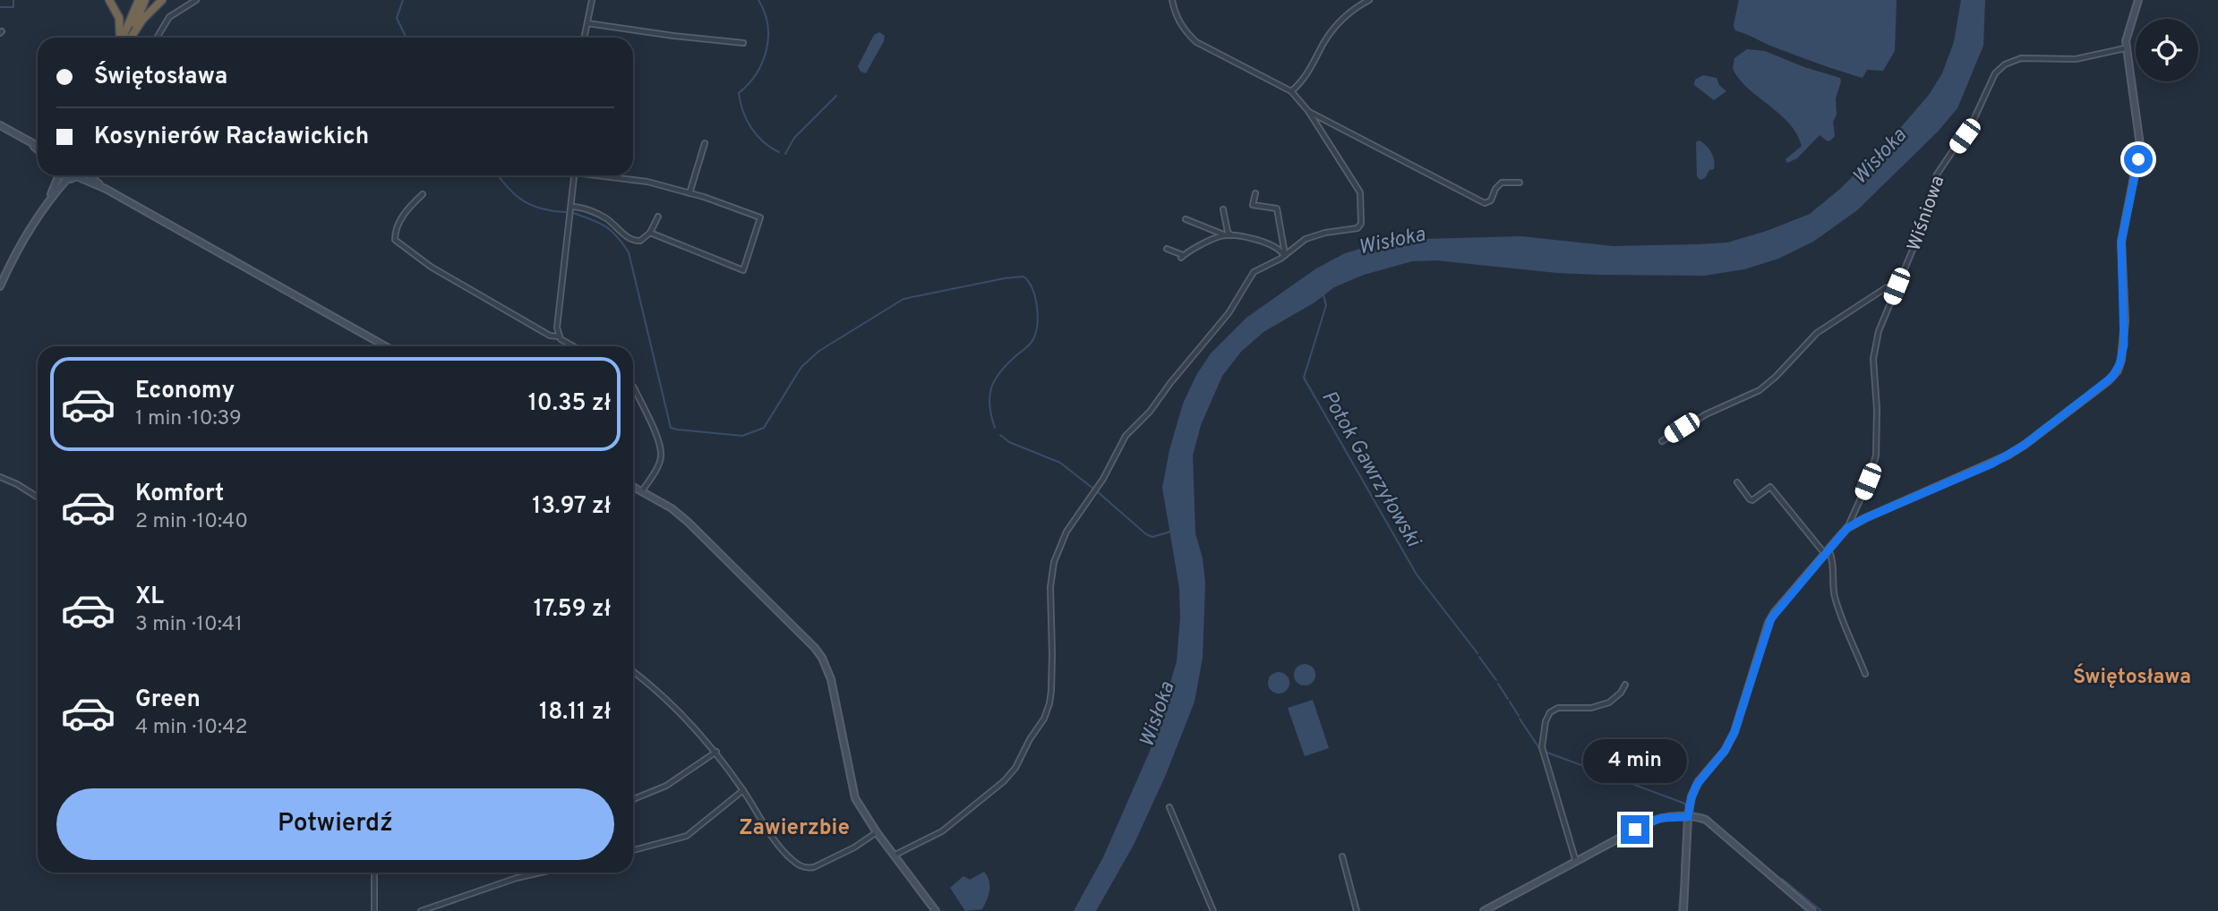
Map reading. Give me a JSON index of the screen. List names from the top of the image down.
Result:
{
  "streets": {
    "street": ["Wiśniowa"]
  },
  "districts": ["Świętosława", "Zawierzbie"],
  "water": ["Wisłoka", "Potok Gawrzyłowski"],
  "page": {
    "banner": ["Świętosława", "Kosynierów Racławickich"],
    "list": [
      {
        "name": "Economy",
        "note": "1 min · 10:39",
        "value": "10.35 zł"
      },
      {
        "name": "Komfort",
        "note": "2 min · 10:40",
        "value": "13.97 zł"
      },
      {
        "name": "XL",
        "note": "3 min · 10:41",
        "value": "17.59 zł"
      },
      {
        "name": "Green",
        "note": "4 min · 10:42",
        "value": "18.11 zł"
      }
    ],
    "bubble": "4 min",
    "buttons": "Potwierdź"
  }
}
